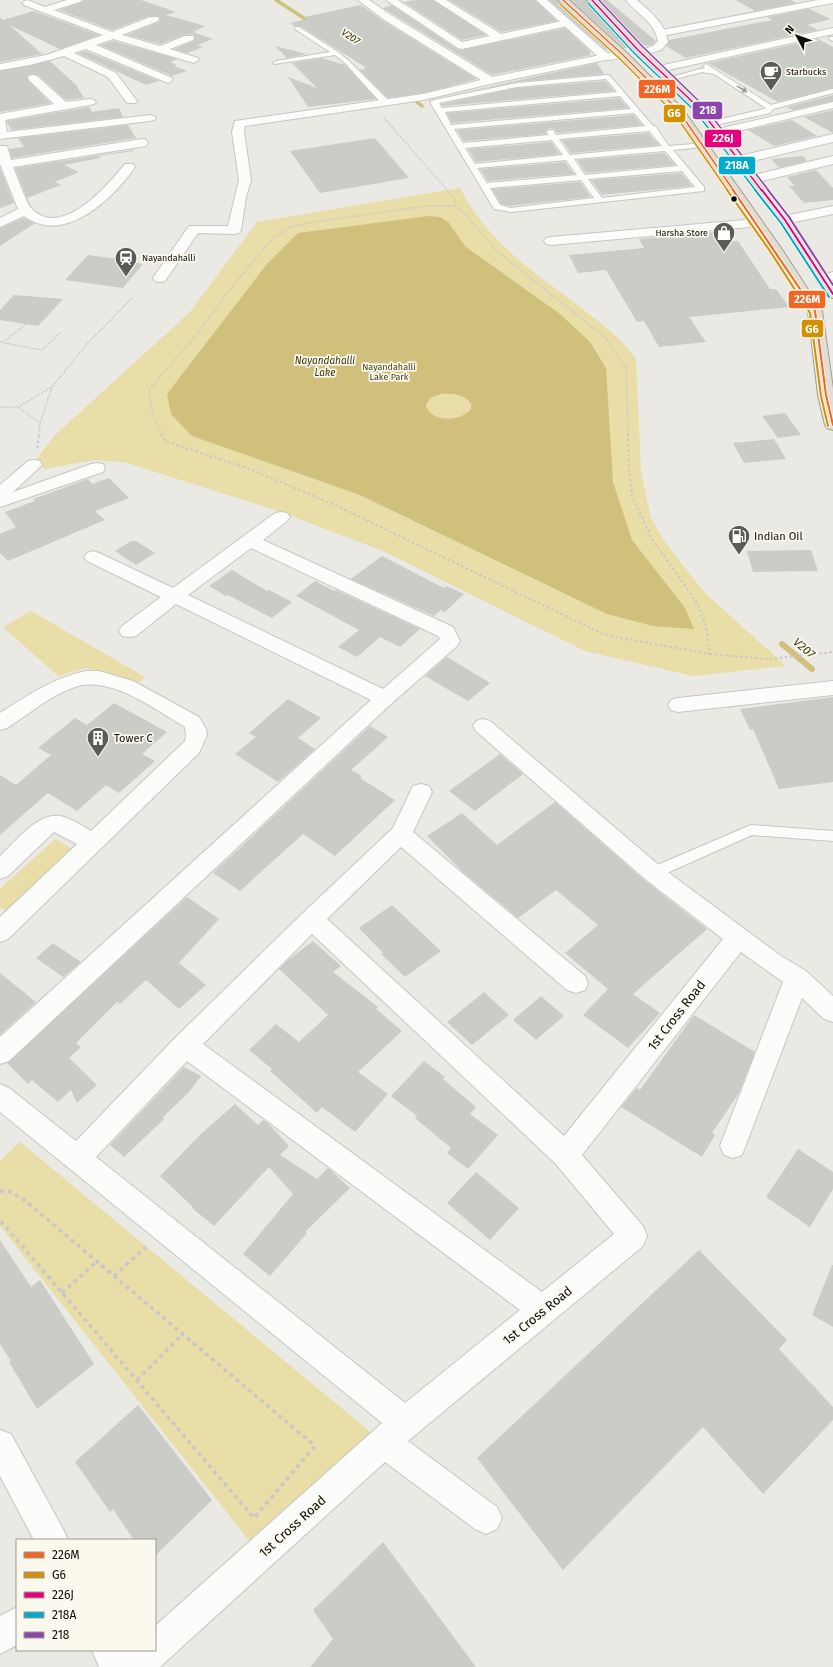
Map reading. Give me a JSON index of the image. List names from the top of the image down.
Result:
{
  "streets": {
    "street": ["1st Cross Road"]
  },
  "water": ["V207", "Nayandahalli Lake"],
  "parks": ["Nayandahalli Lake Park"],
  "places": {
    "cafe": ["Starbucks"],
    "shop": ["Harsha Store"],
    "station": ["Nayandahalli"],
    "fuel station": ["Indian Oil"],
    "building": ["Tower C"]
  },
  "lines": [
    "transit line 226M",
    "transit line 226J",
    "transit line 218",
    "transit line 218A",
    "transit line G6"
  ],
  "legend": [
    "226M",
    "G6",
    "226J",
    "218A",
    "218"
  ],
  "north": "top left"
}
